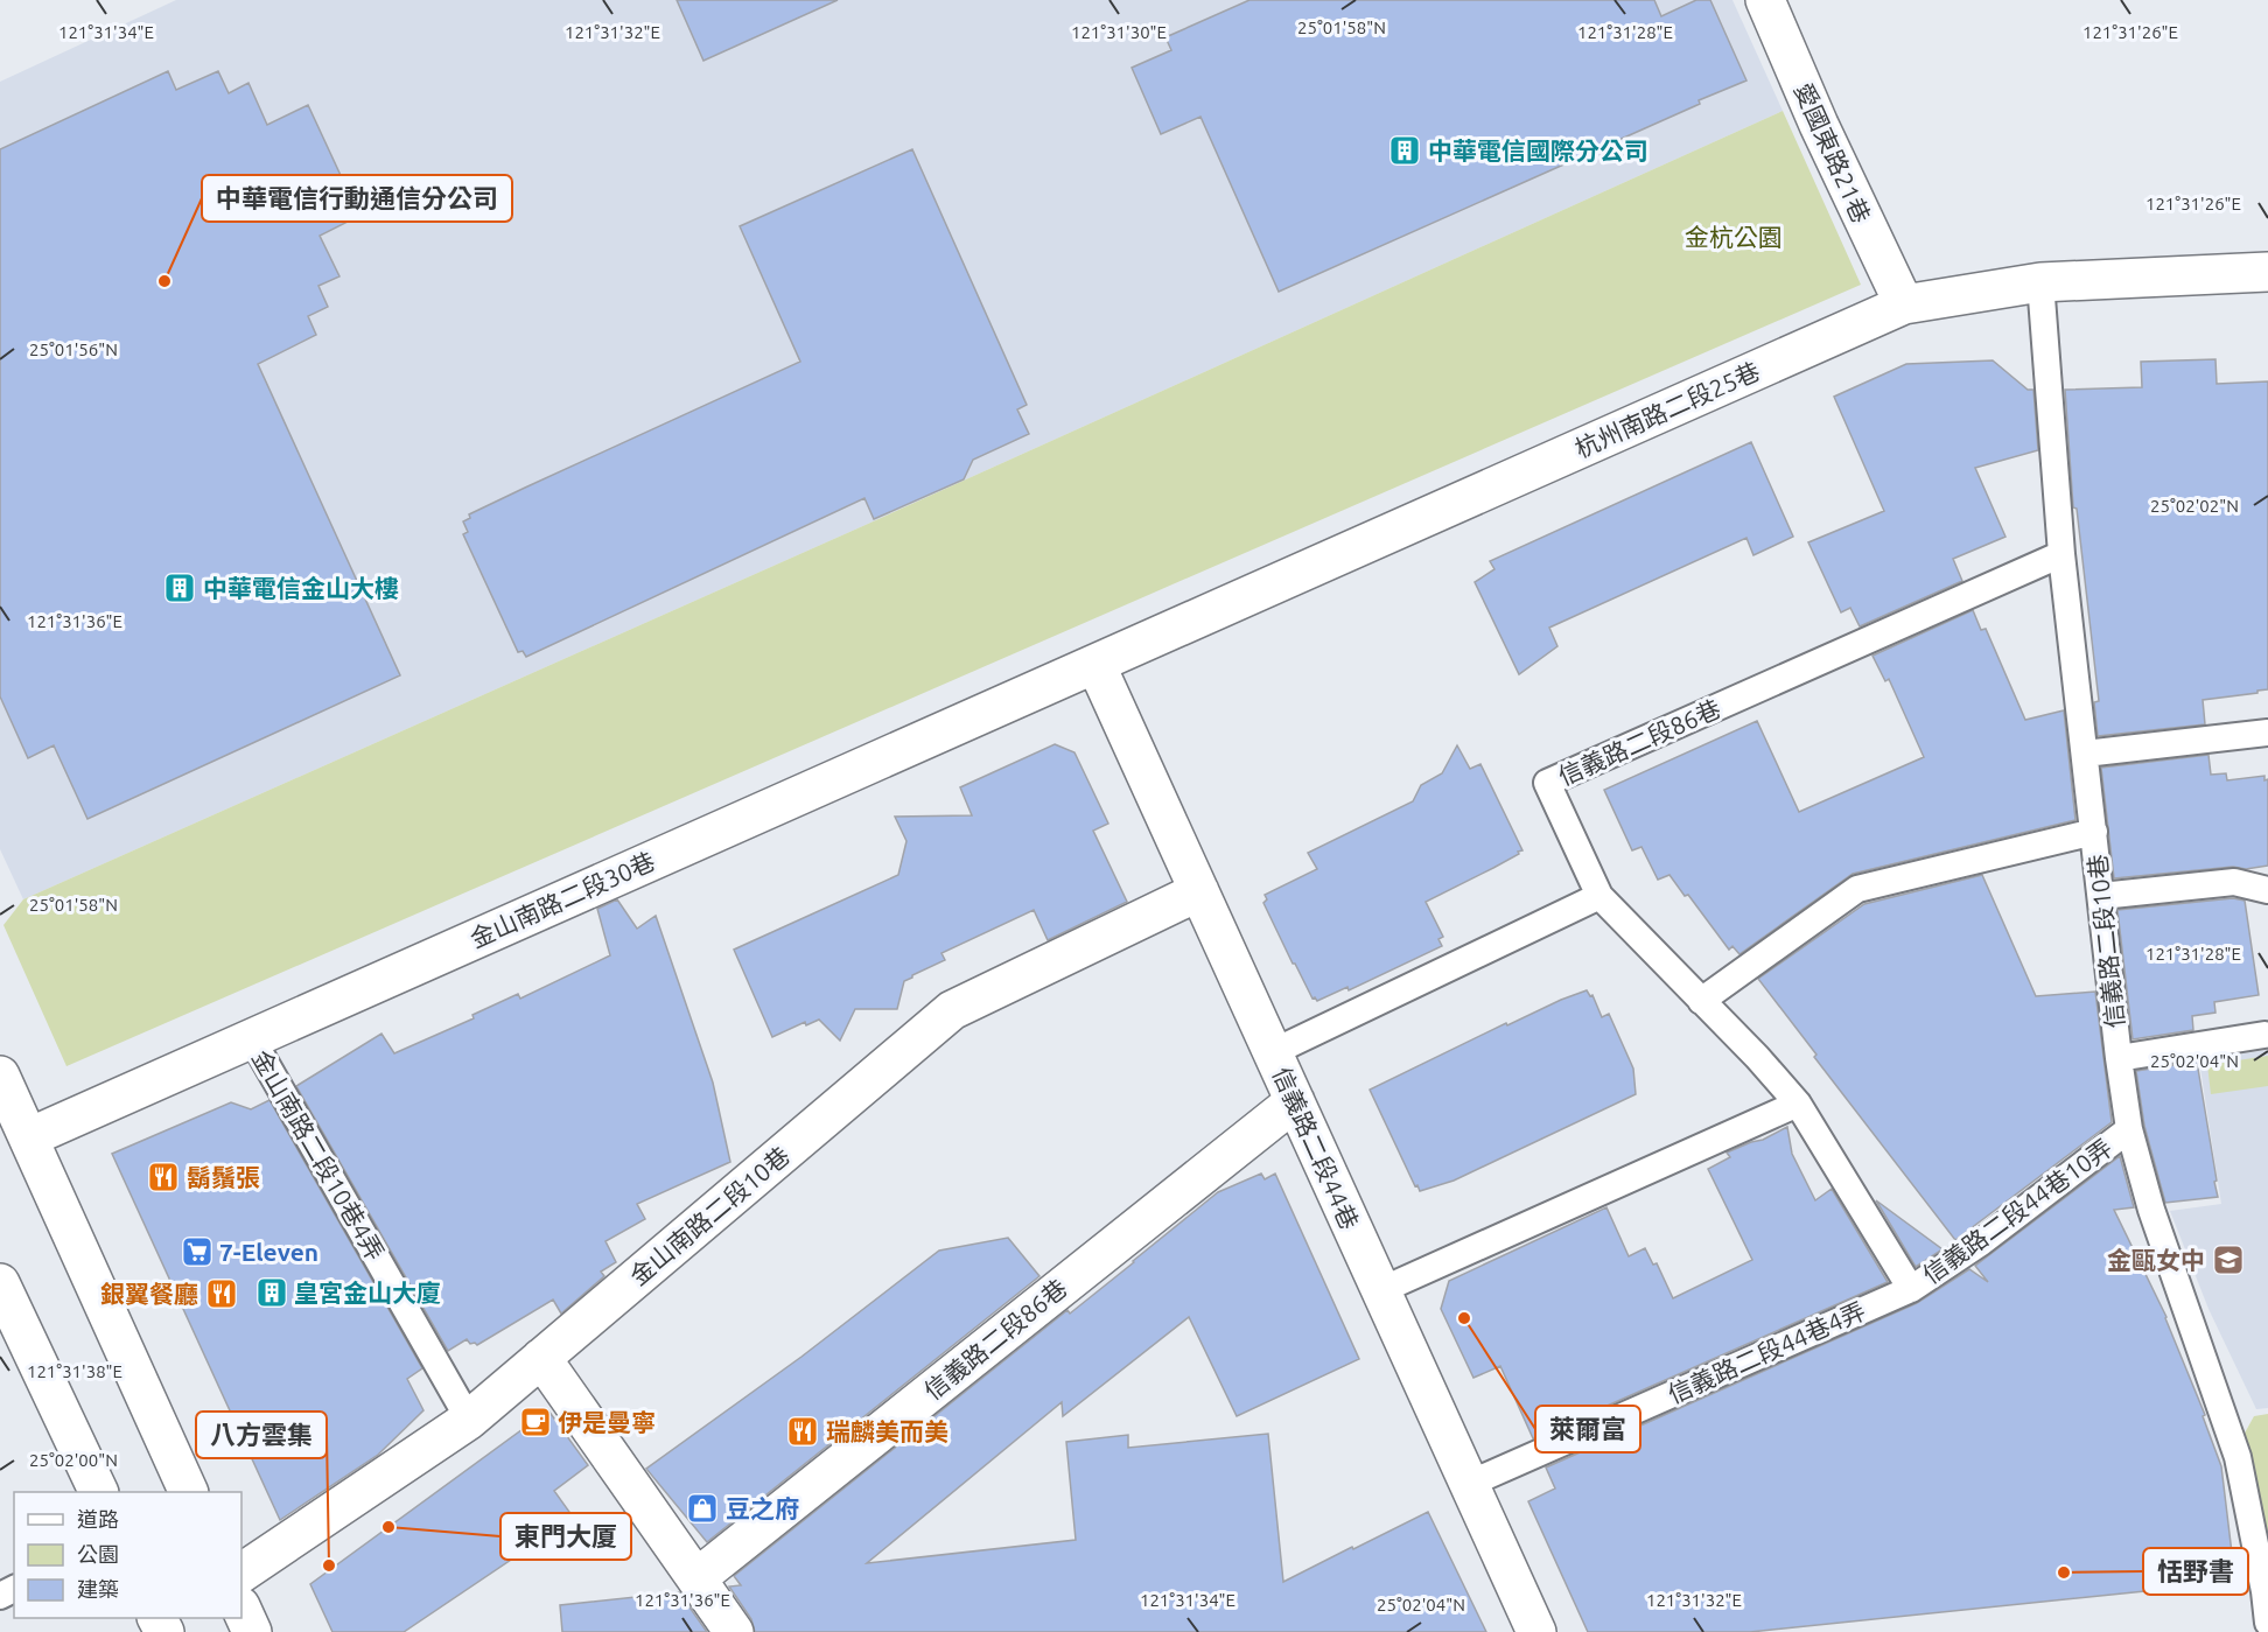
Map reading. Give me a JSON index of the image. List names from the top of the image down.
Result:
{
  "streets": {
    "street": [
      "愛國東路21巷",
      "杭州南路二段25巷",
      "信義路二段86巷",
      "金山南路二段30巷",
      "信義路二段44巷",
      "金山南路二段10巷"
    ],
    "lane": [
      "信義路二段10巷",
      "金山南路二段10巷4弄",
      "信義路二段44巷10弄",
      "信義路二段44巷4弄"
    ]
  },
  "crossings": [
    ["愛國東路21巷", "杭州南路二段25巷"],
    ["杭州南路二段25巷", "金山南路二段30巷"],
    ["杭州南路二段25巷", "信義路二段10巷"],
    ["杭州南路二段25巷", "信義路二段44巷"],
    ["信義路二段86巷", "信義路二段10巷"],
    ["信義路二段86巷", "信義路二段44巷"],
    ["信義路二段86巷", "信義路二段44巷10弄"],
    ["金山南路二段30巷", "信義路二段44巷"],
    ["金山南路二段30巷", "金山南路二段10巷4弄"],
    ["信義路二段10巷", "信義路二段44巷10弄"],
    ["信義路二段44巷", "金山南路二段10巷"],
    ["信義路二段44巷", "信義路二段44巷4弄"],
    ["金山南路二段10巷4弄", "金山南路二段10巷"],
    ["信義路二段44巷10弄", "信義路二段44巷4弄"]
  ],
  "parks": ["金杭公園"],
  "places": {
    "building": ["中華電信國際分公司", "中華電信金山大樓", "皇宮金山大廈"],
    "other": [
      "中華電信行動通信分公司",
      "萊爾富",
      "東門大厦",
      "八方雲集",
      "恬野書"
    ],
    "restaurant": ["鬍鬚張", "銀翼餐廳", "瑞麟美而美"],
    "supermarket": ["7-Eleven"],
    "school or university": ["金甌女中"],
    "cafe": ["伊是曼寧"],
    "shop": ["豆之府"]
  },
  "legend": ["道路", "公園", "建築"],
  "coordinates": [
    "25°01'58\"N",
    "121°31'34\"E",
    "121°31'32\"E",
    "121°31'30\"E",
    "121°31'26\"E",
    "121°31'28\"E",
    "25°01'56\"N",
    "25°02'02\"N",
    "121°31'36\"E",
    "25°02'04\"N",
    "121°31'38\"E",
    "25°02'00\"N"
  ]
}
